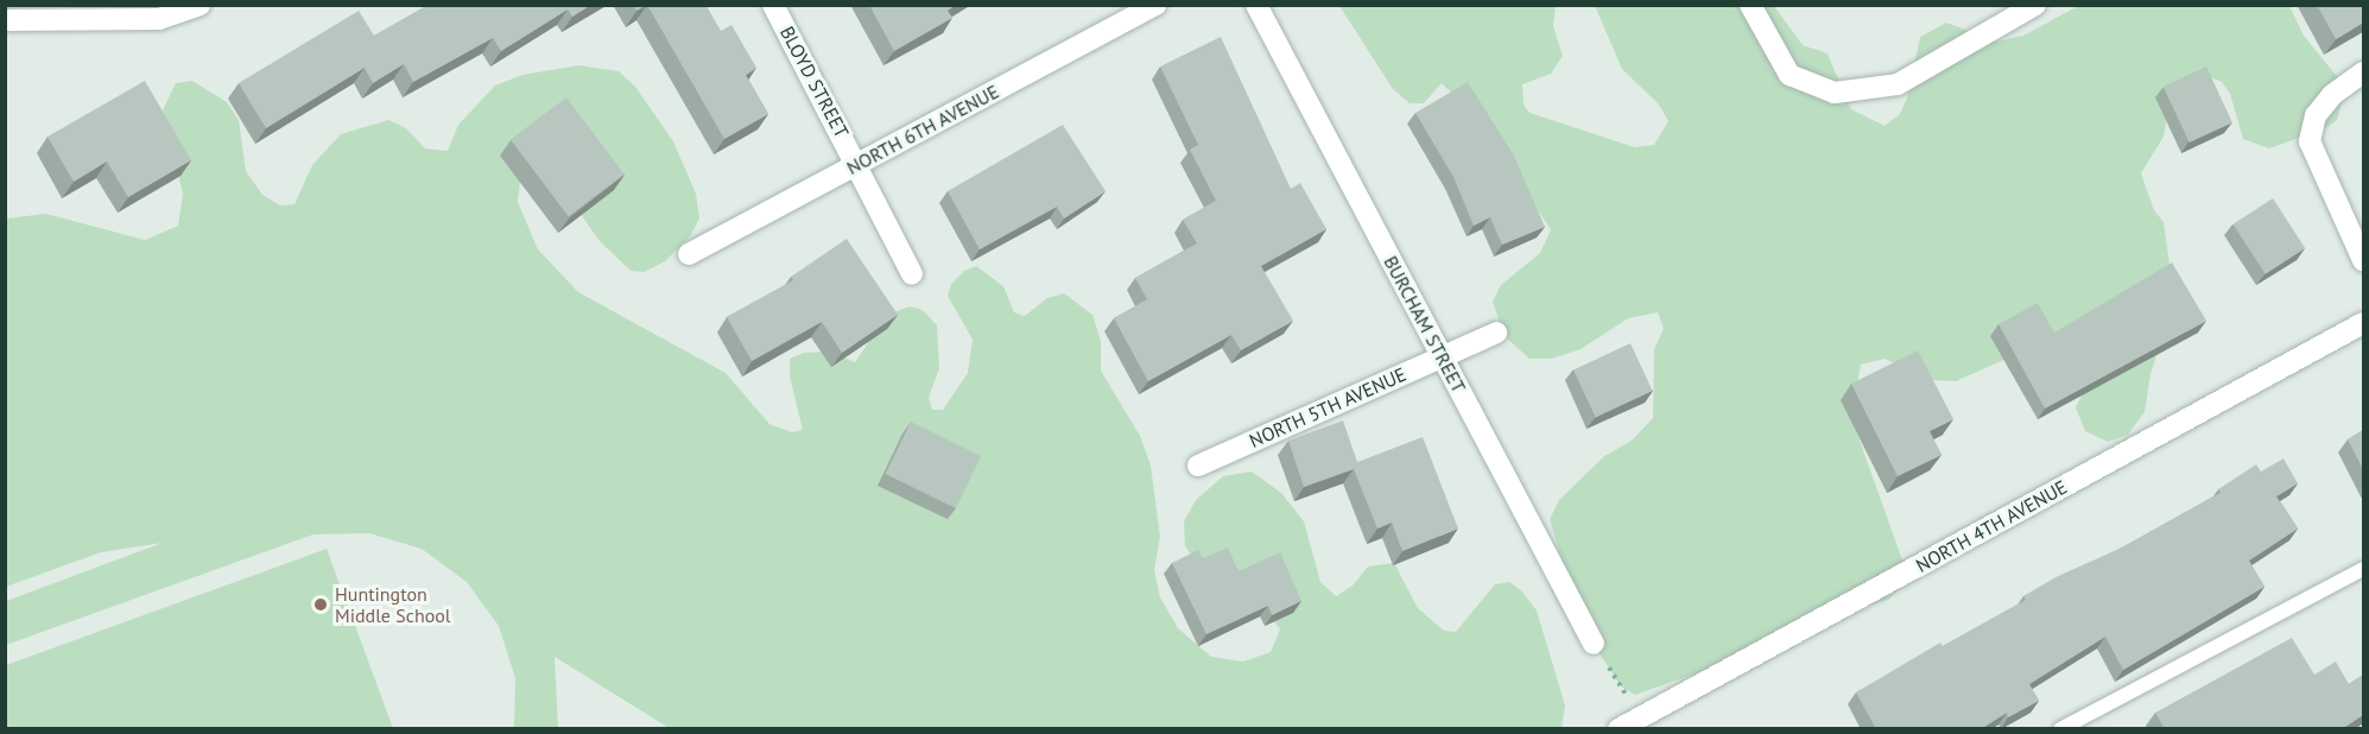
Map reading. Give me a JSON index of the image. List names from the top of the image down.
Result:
{
  "streets": {
    "street": [
      "BLOYD STREET",
      "NORTH 6TH AVENUE",
      "BURCHAM STREET",
      "NORTH 5TH AVENUE",
      "NORTH 4TH AVENUE"
    ]
  },
  "crossings": [
    ["BLOYD STREET", "NORTH 6TH AVENUE"],
    ["BURCHAM STREET", "NORTH 5TH AVENUE"]
  ],
  "places": ["Huntington Middle School"]
}
